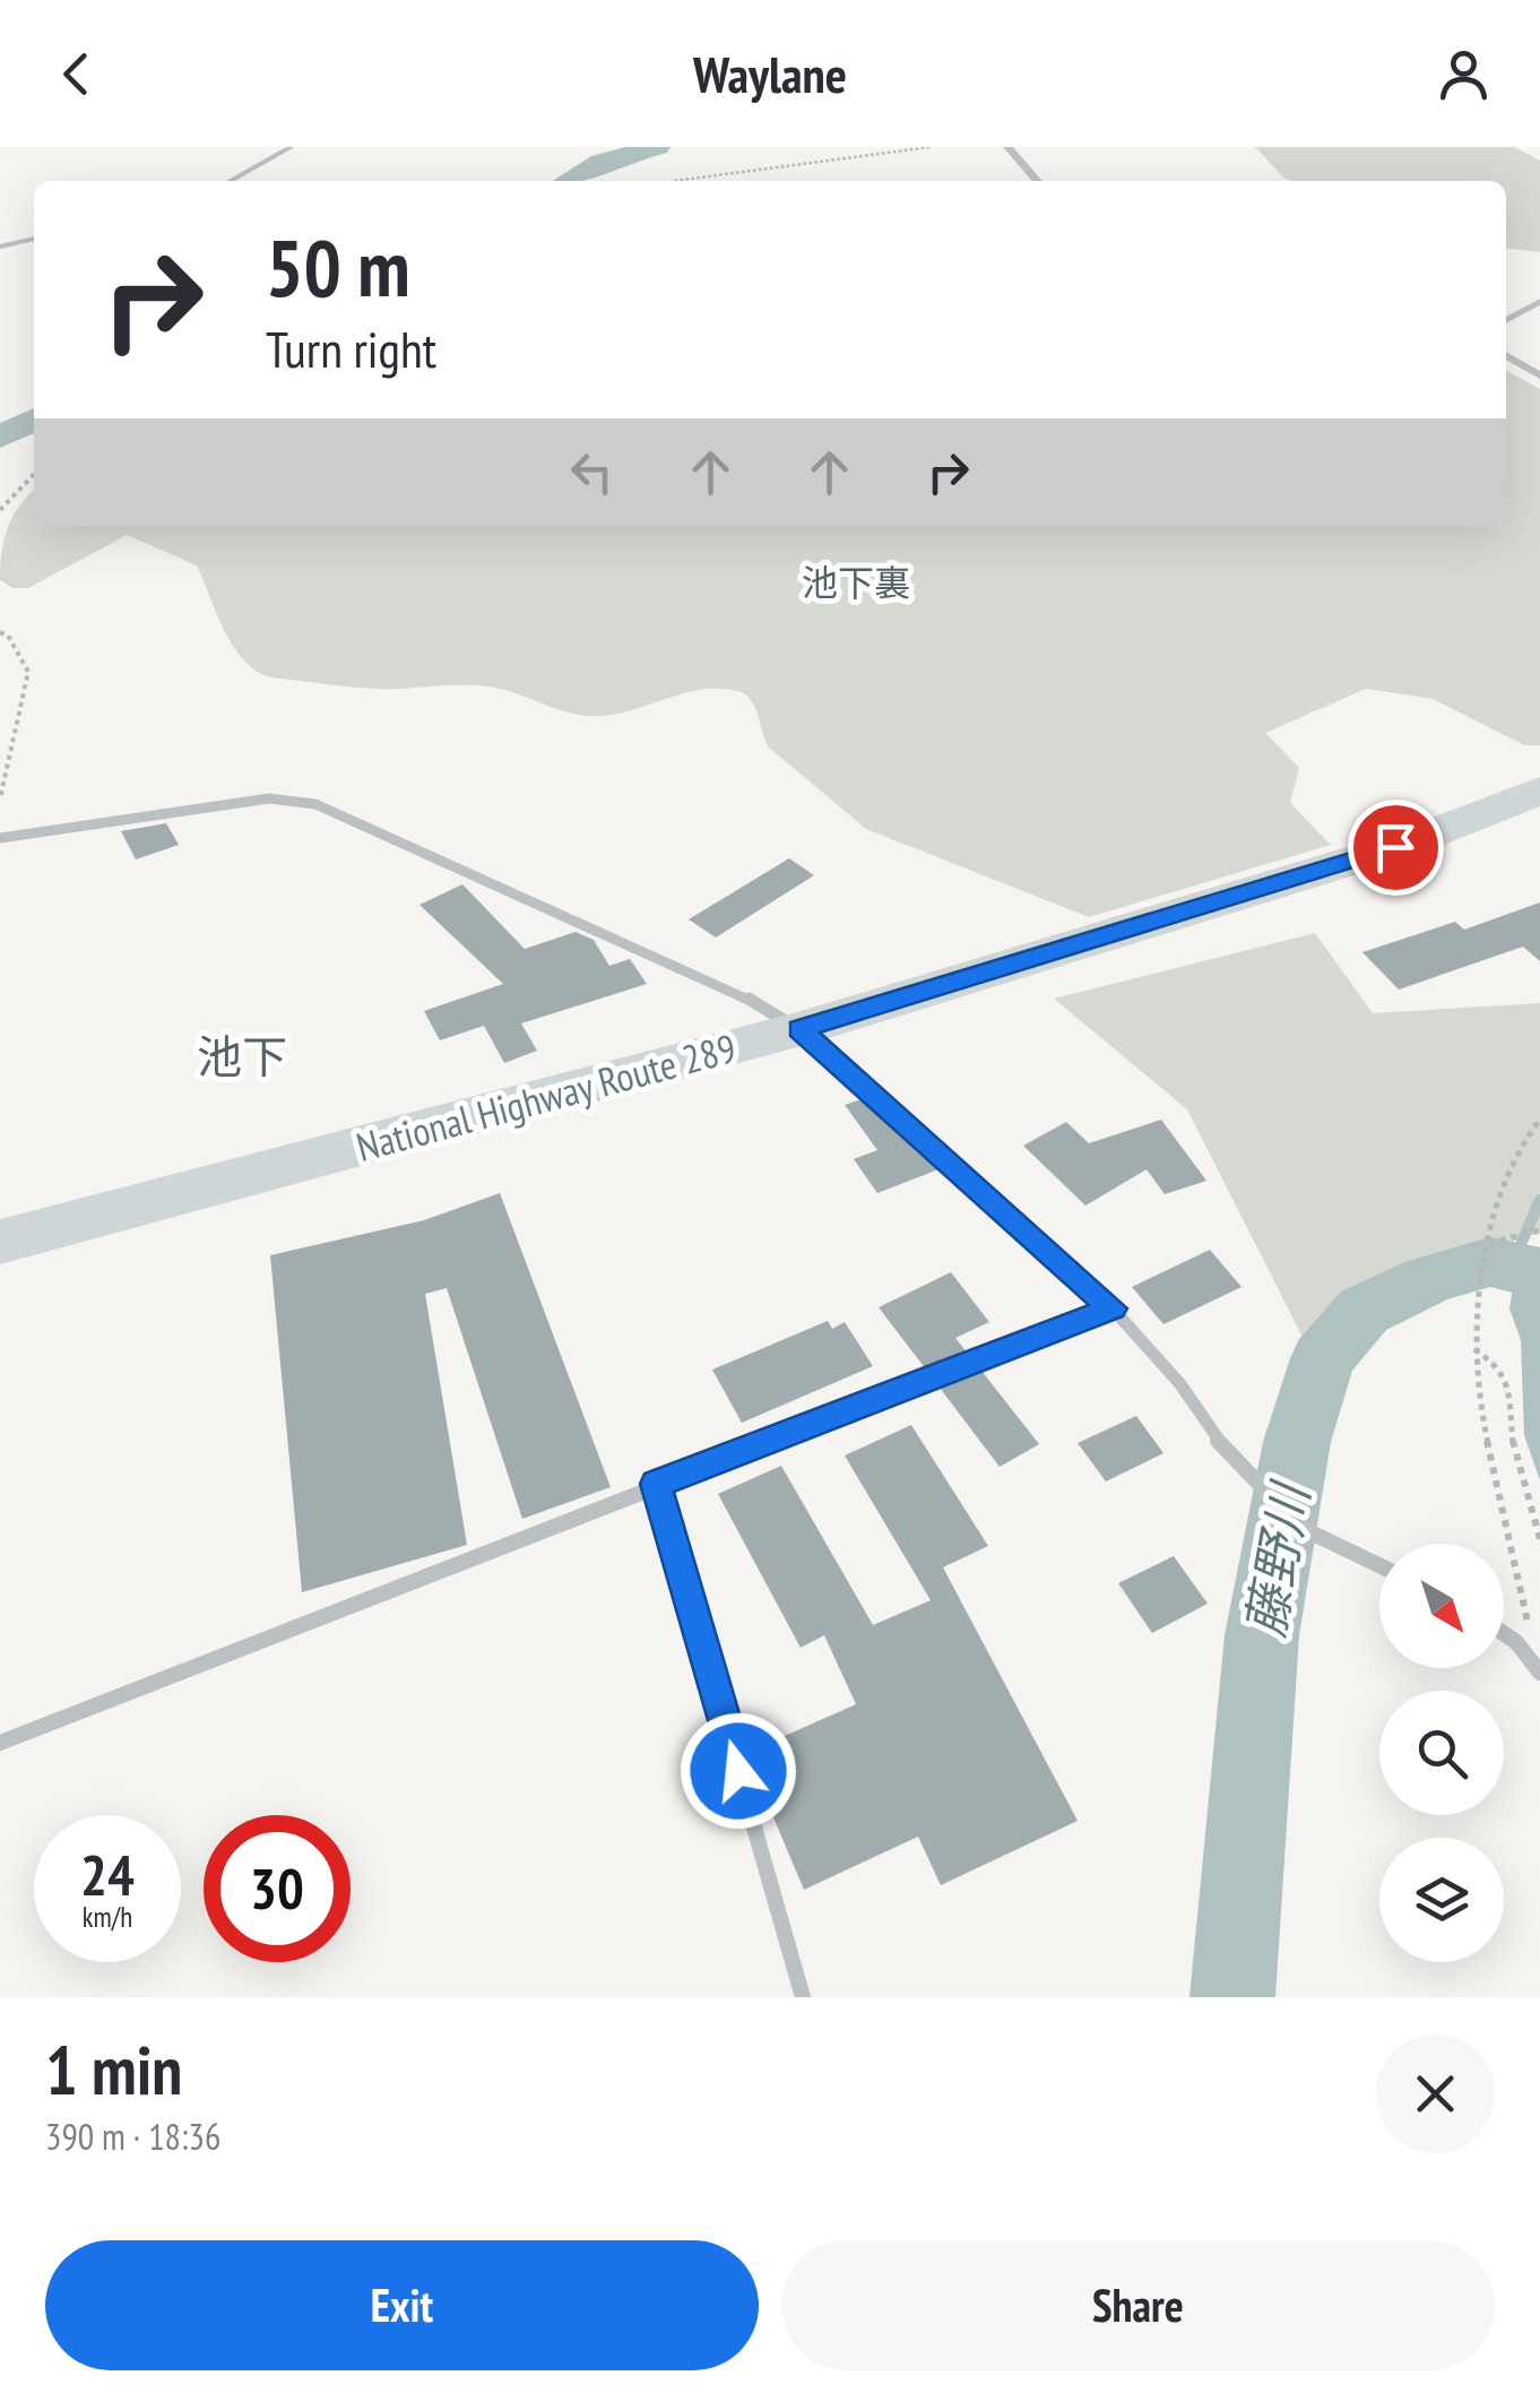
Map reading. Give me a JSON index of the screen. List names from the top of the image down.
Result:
{
  "streets": {
    "highway": ["National Highway Route 289"]
  },
  "districts": ["池下裏", "池下"],
  "water": ["藤野川"],
  "north": "bottom right",
  "page": {
    "header": "Waylane",
    "turn": ["50 m", "Turn right"],
    "speed": "24 km/h",
    "limit": "30",
    "heading": ["1 min", "390 m · 18:36"],
    "buttons": ["Exit", "Share"]
  }
}
